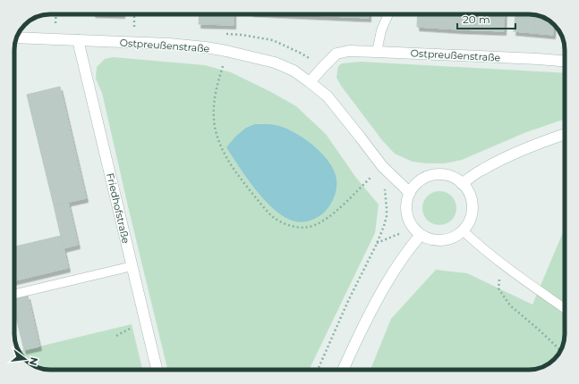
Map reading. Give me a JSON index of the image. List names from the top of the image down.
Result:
{
  "streets": {
    "street": ["Ostpreußenstraße", "Friedhofstraße"]
  },
  "crossings": [
    ["Ostpreußenstraße", "Friedhofstraße"]
  ],
  "scale_bar": "20 m",
  "north": "right"
}
